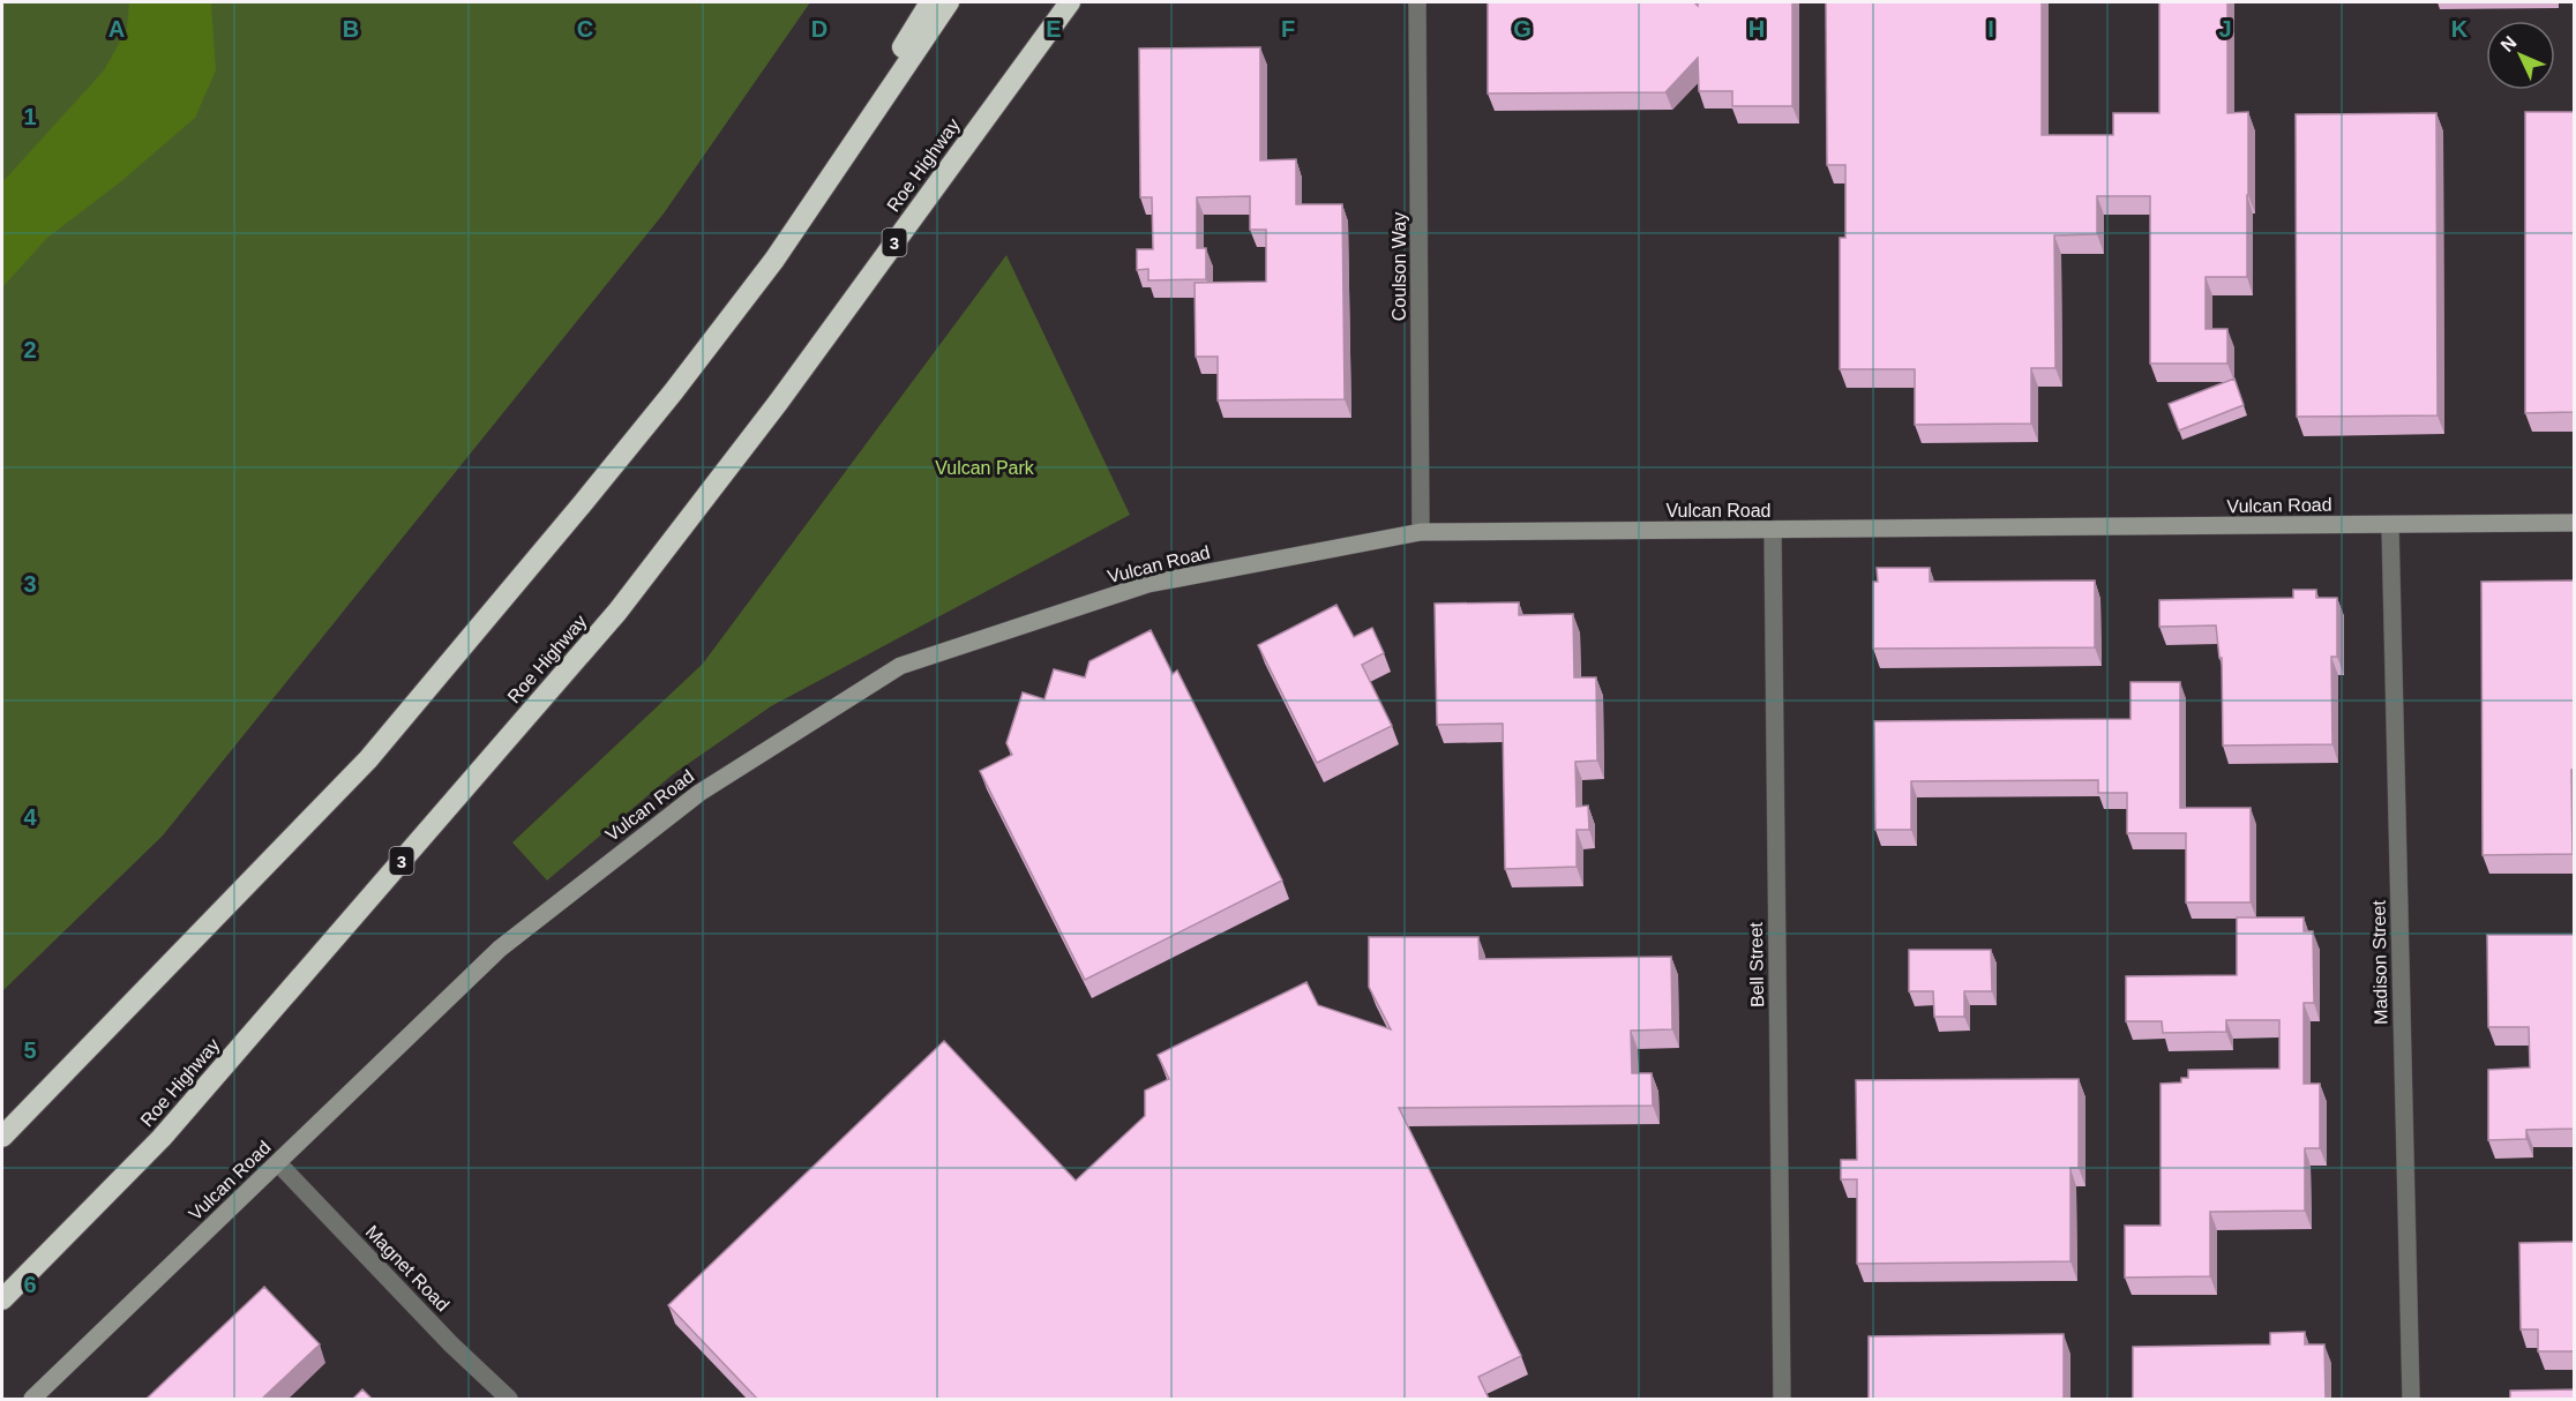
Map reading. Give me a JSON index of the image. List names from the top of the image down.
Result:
{
  "streets": {
    "highway": ["Roe Highway", "3"],
    "street": [
      "Coulson Way",
      "Vulcan Road",
      "Madison Street",
      "Bell Street",
      "Magnet Road"
    ]
  },
  "crossings": [
    ["Coulson Way", "Vulcan Road"],
    ["Vulcan Road", "Madison Street"],
    ["Vulcan Road", "Bell Street"],
    ["Vulcan Road", "Magnet Road"]
  ],
  "parks": ["Vulcan Park"],
  "north": "top left",
  "grid": {
    "columns": [
      "A",
      "B",
      "C",
      "D",
      "E",
      "F",
      "G",
      "H",
      "I",
      "J",
      "K"
    ],
    "rows": [
      "1",
      "2",
      "3",
      "4",
      "5",
      "6"
    ]
  }
}
